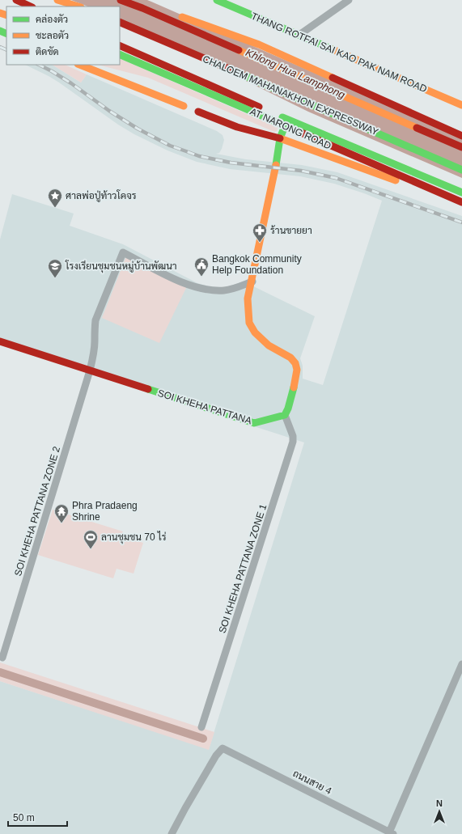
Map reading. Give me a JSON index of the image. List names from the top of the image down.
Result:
{
  "streets": {
    "main road": [
      "THANG ROTFAI SAI KAO PAK NAM ROAD",
      "CHALOEM MAHANAKHON EXPRESSWAY",
      "AT NARONG ROAD",
      "SOI KHEHA PATTANA"
    ],
    "street": ["SOI KHEHA PATTANA ZONE 2", "SOI KHEHA PATTANA ZONE 1", "ถนนสาย 4"]
  },
  "crossings": [
    ["SOI KHEHA PATTANA", "SOI KHEHA PATTANA ZONE 2"],
    ["SOI KHEHA PATTANA", "SOI KHEHA PATTANA ZONE 1"]
  ],
  "water": ["Khlong Hua Lamphong"],
  "places": {
    "place": ["ศาลพ่อปู่ท้าวโคจร"],
    "pharmacy": ["ร้านขายยา"],
    "public building": ["Bangkok Community Help Foundation"],
    "school or university": ["โรงเรียนชุมชนหมู่บ้านพัฒนา"],
    "temple": ["Phra Pradaeng Shrine"],
    "sports": ["ลานชุมชน 70 ไร่"]
  },
  "legend": ["คล่องตัว", "ชะลอตัว", "ติดขัด"],
  "scale_bar": "50 m",
  "north": "top"
}
